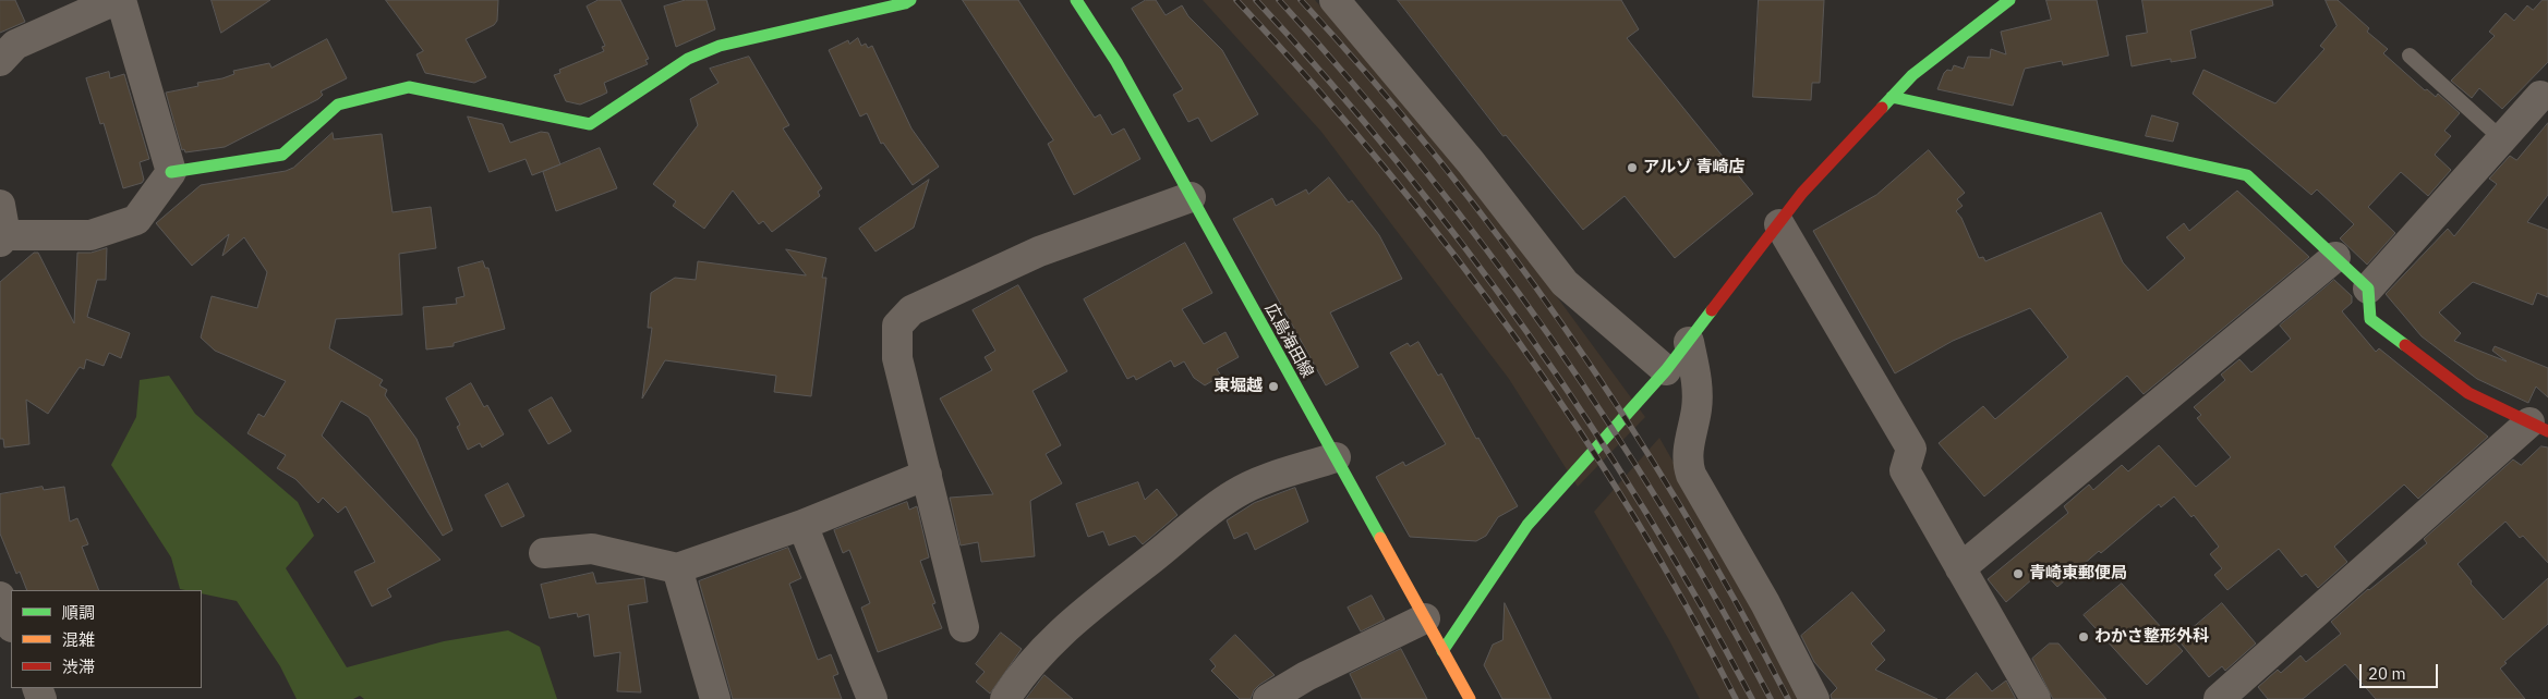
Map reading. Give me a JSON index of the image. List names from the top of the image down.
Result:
{
  "streets": {
    "street": ["広島海田線"]
  },
  "places": [
    "アルゾ 青崎店",
    "東堀越",
    "青崎東郵便局",
    "わかさ整形外科"
  ],
  "legend": ["順調", "混雑", "渋滞"],
  "scale_bar": "20 m"
}
